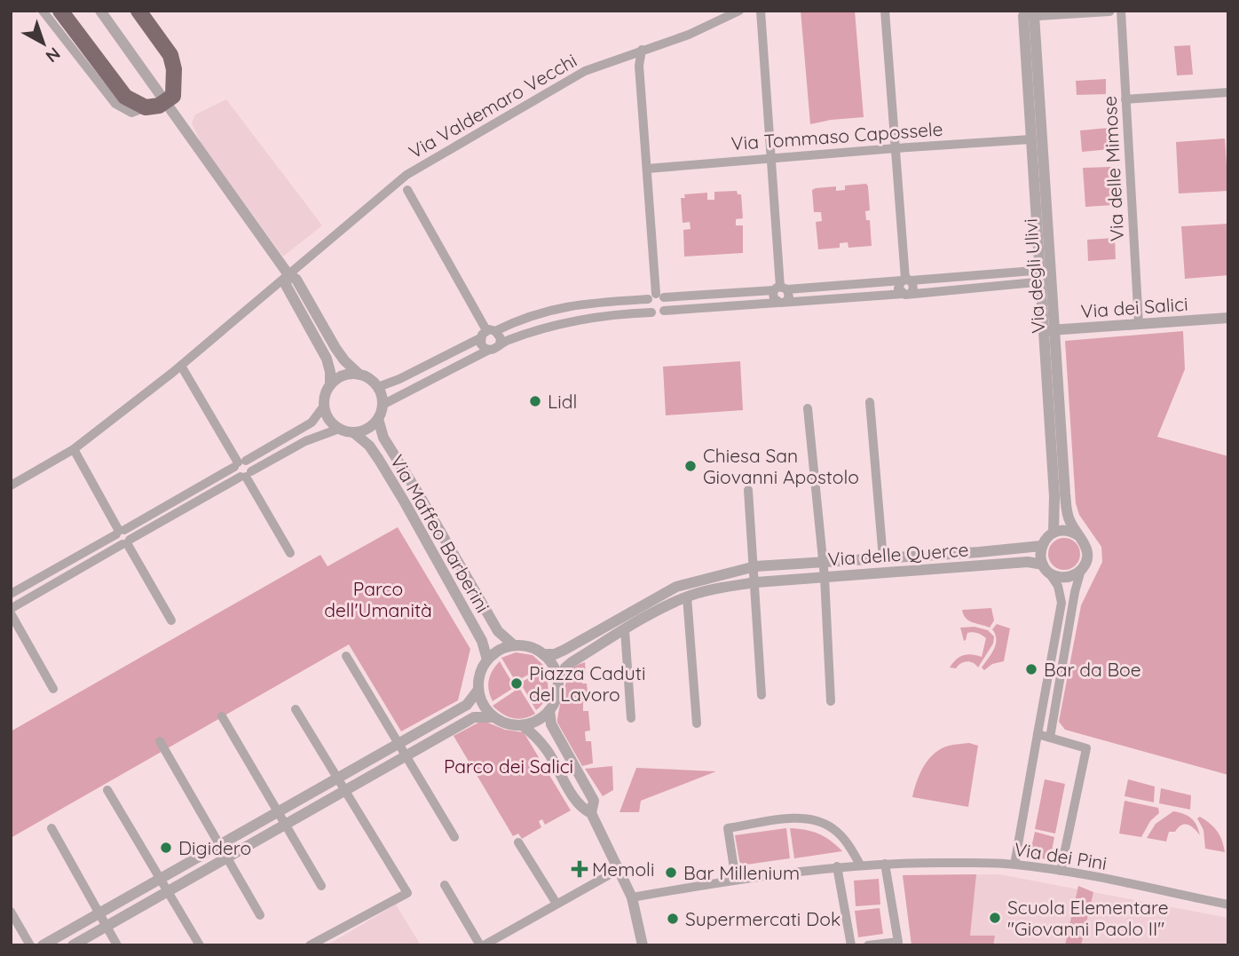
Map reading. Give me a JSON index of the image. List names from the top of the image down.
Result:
{
  "streets": {
    "street": [
      "Via Valdemaro Vecchi",
      "Via Tommaso Capossele",
      "Via delle Mimose",
      "Via degli Ulivi",
      "Via dei Salici",
      "Via Maffeo Barberini",
      "Via delle Querce",
      "Via dei Pini"
    ]
  },
  "crossings": [
    ["Via Tommaso Capossele", "Via degli Ulivi"],
    ["Via delle Mimose", "Via dei Salici"],
    ["Via degli Ulivi", "Via dei Salici"],
    ["Via degli Ulivi", "Via delle Querce"],
    ["Via Maffeo Barberini", "Via delle Querce"]
  ],
  "parks": ["Parco dell'Umanità", "Parco dei Salici"],
  "places": {
    "other": [
      "Lidl",
      "Chiesa San Giovanni Apostolo",
      "Bar da Boe",
      "Piazza Caduti del Lavoro",
      "Digidero",
      "Bar Millenium",
      "Scuola Elementare \"Giovanni Paolo II\"",
      "Supermercati Dok"
    ],
    "health": ["Memoli"]
  },
  "north": "bottom right"
}
